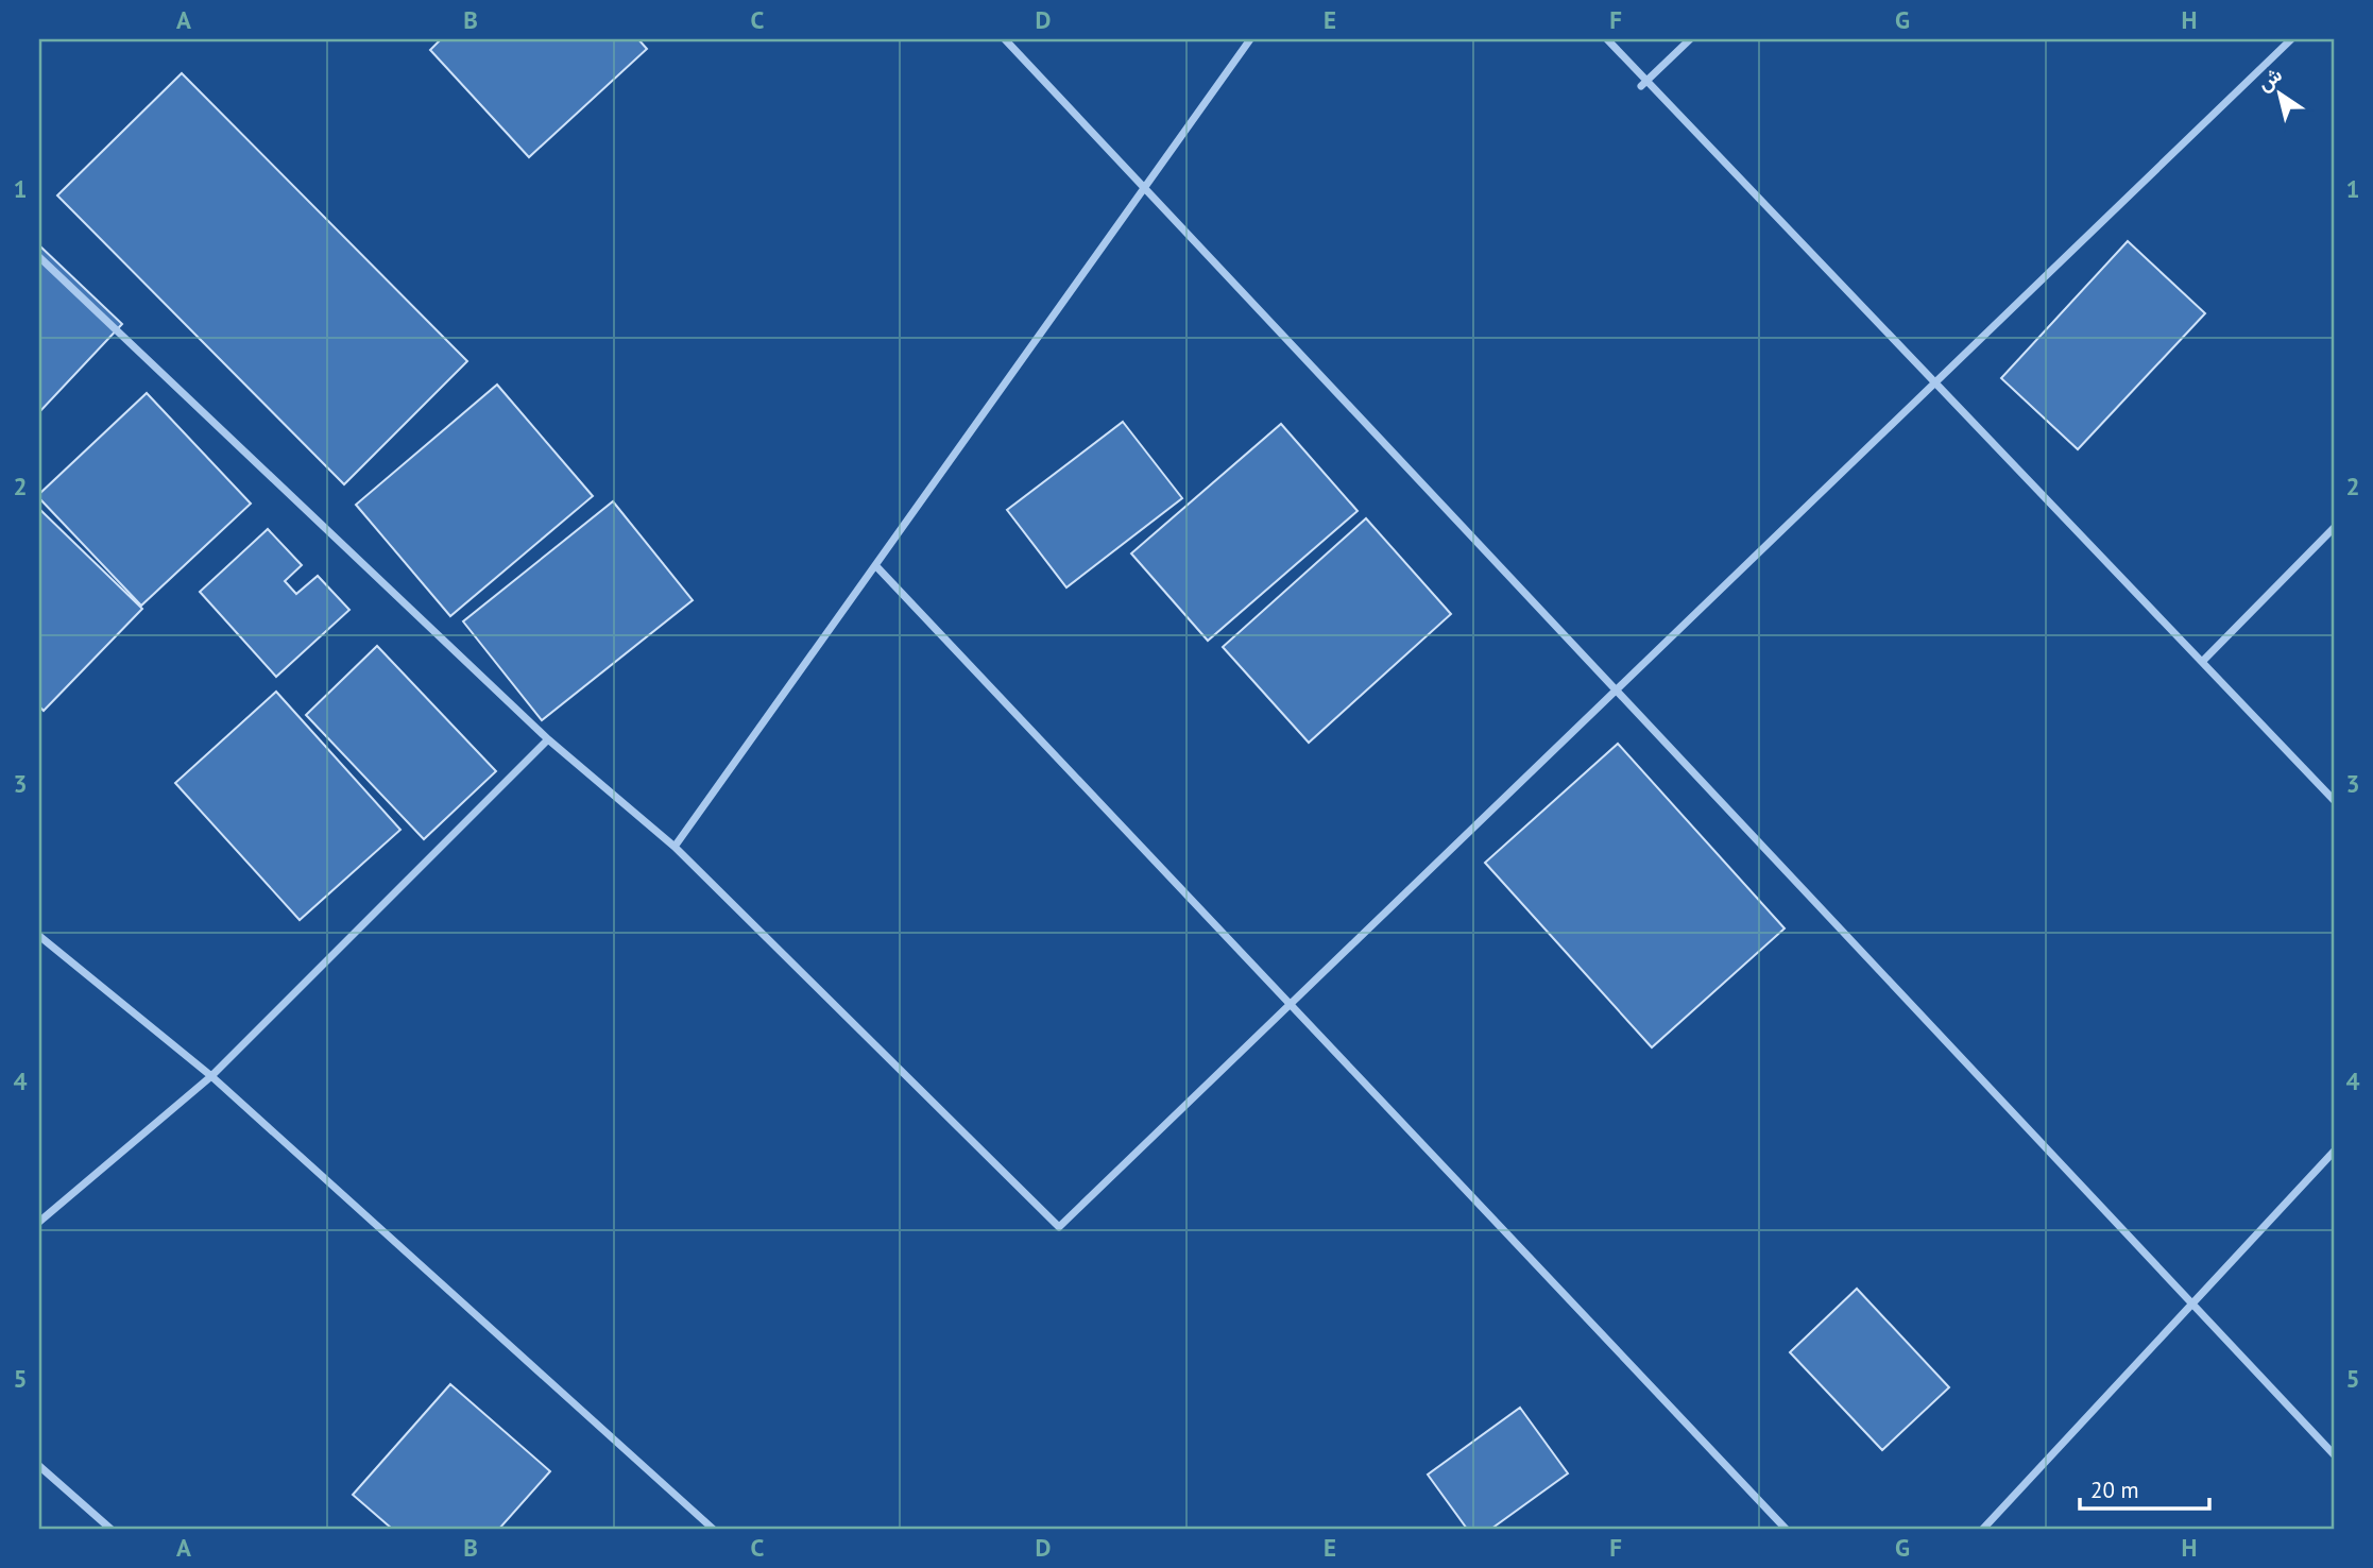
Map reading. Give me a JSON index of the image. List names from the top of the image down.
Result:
{
  "scale_bar": "20 m",
  "north": "top left",
  "grid": {
    "columns": [
      "A",
      "B",
      "C",
      "D",
      "E",
      "F",
      "G",
      "H"
    ],
    "rows": [
      "1",
      "2",
      "3",
      "4",
      "5"
    ]
  }
}
